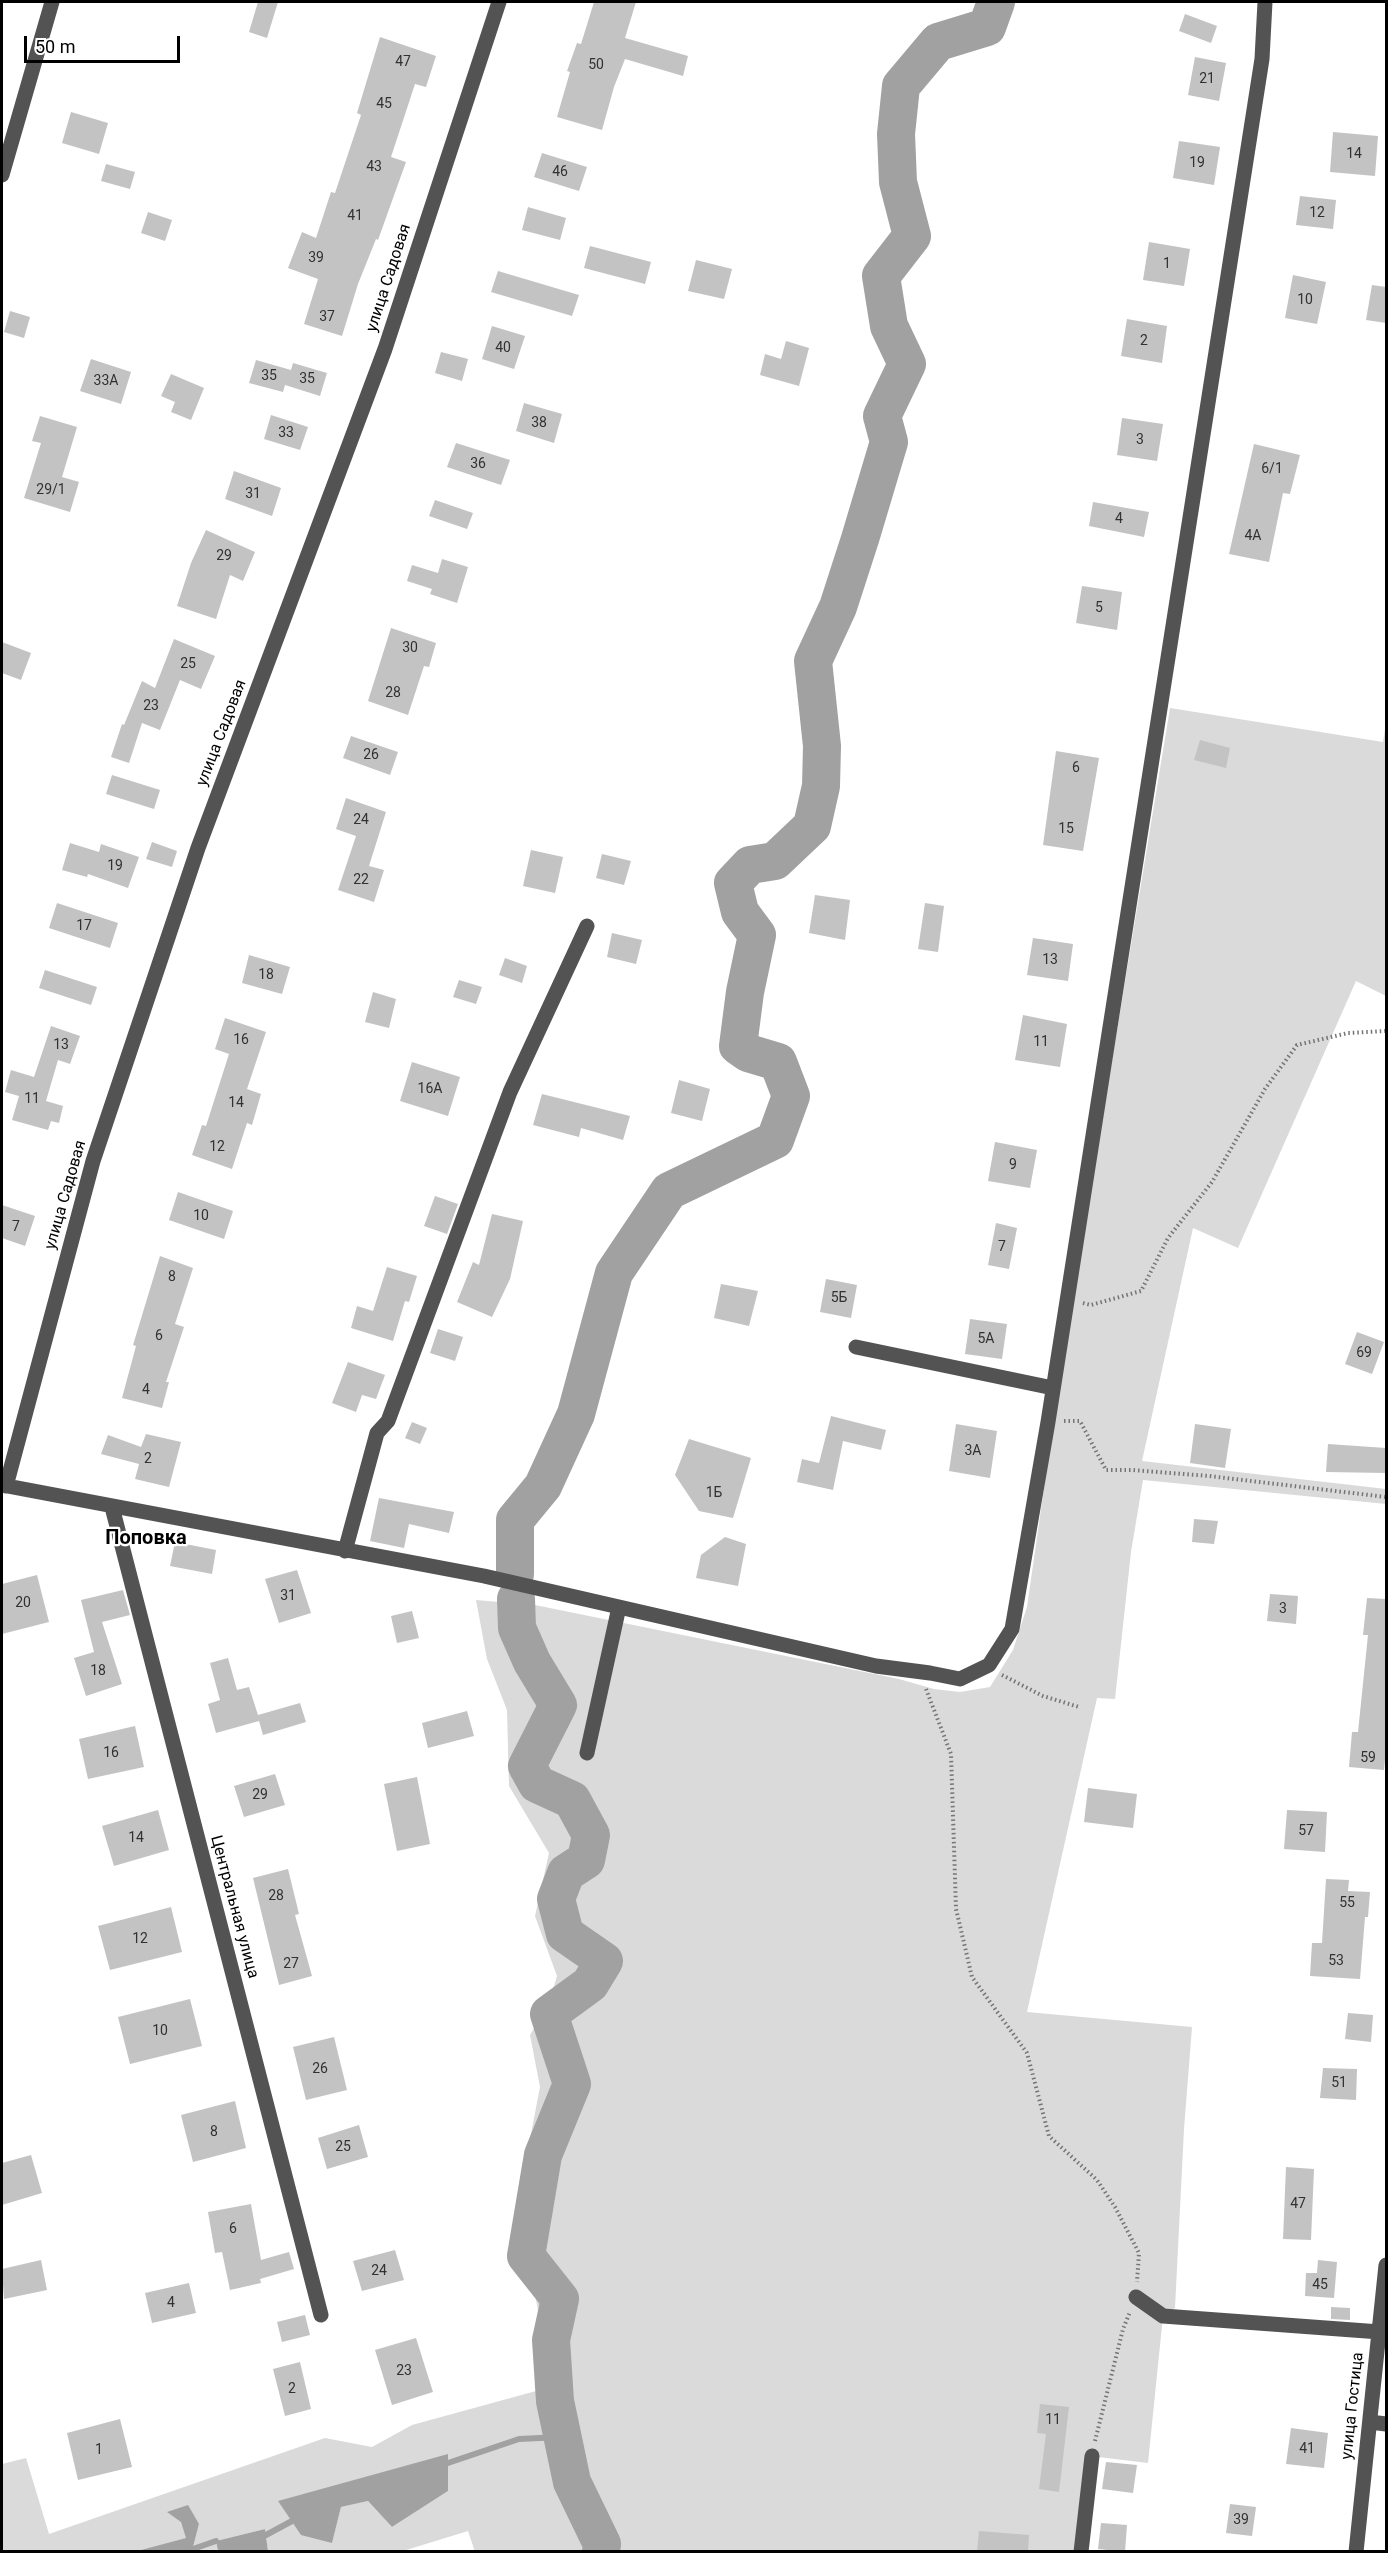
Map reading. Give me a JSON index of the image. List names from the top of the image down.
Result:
{
  "streets": {
    "street": ["улица Садовая", "Центральная улица", "улица Гостица"]
  },
  "districts": ["Поповка"],
  "house_numbers": [
    "47",
    "50",
    "21",
    "45",
    "14",
    "19",
    "43",
    "46",
    "12",
    "41",
    "39",
    "1",
    "10",
    "37",
    "2",
    "40",
    "35",
    "35",
    "33А",
    "38",
    "33",
    "3",
    "36",
    "6/1",
    "29/1",
    "31",
    "4",
    "4А",
    "29",
    "5",
    "30",
    "25",
    "28",
    "23",
    "26",
    "6",
    "24",
    "15",
    "19",
    "22",
    "17",
    "13",
    "18",
    "16",
    "11",
    "13",
    "16А",
    "11",
    "14",
    "12",
    "9",
    "10",
    "7",
    "7",
    "8",
    "5Б",
    "6",
    "5А",
    "69",
    "4",
    "3А",
    "2",
    "1Б",
    "31",
    "20",
    "3",
    "18",
    "16",
    "59",
    "29",
    "57",
    "14",
    "28",
    "55",
    "12",
    "53",
    "27",
    "10",
    "26",
    "51",
    "8",
    "25",
    "47",
    "6",
    "24",
    "45",
    "4",
    "23",
    "2",
    "11",
    "41",
    "1",
    "39"
  ],
  "scale_bar": "50 m"
}
